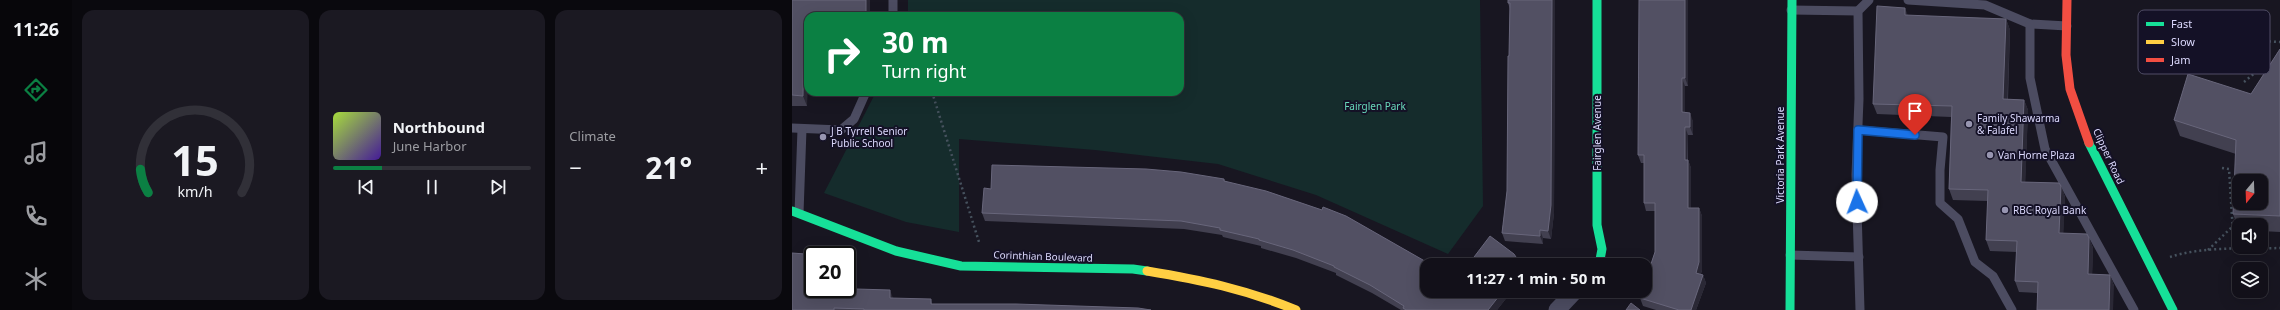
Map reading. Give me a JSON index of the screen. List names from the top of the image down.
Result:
{
  "streets": {
    "street": [
      "Fairglen Avenue",
      "Victoria Park Avenue",
      "Clipper Road",
      "Corinthian Boulevard"
    ]
  },
  "parks": ["Fairglen Park"],
  "places": [
    "Family Shawarma & Falafel",
    "J B Tyrrell Senior Public School",
    "Van Horne Plaza",
    "RBC Royal Bank"
  ],
  "legend": ["Fast", "Slow", "Jam"],
  "north": "bottom",
  "page": {
    "tabs": "11:26",
    "tile": "Climate",
    "turn": ["30 m", "Turn right"],
    "song": ["Northbound", "June Harbor"],
    "heat": ["−", "21°", "+"],
    "limit": "20",
    "trip": "11:27 · 1 min · 50 m",
    "gauge": ["15", "km/h"]
  }
}
